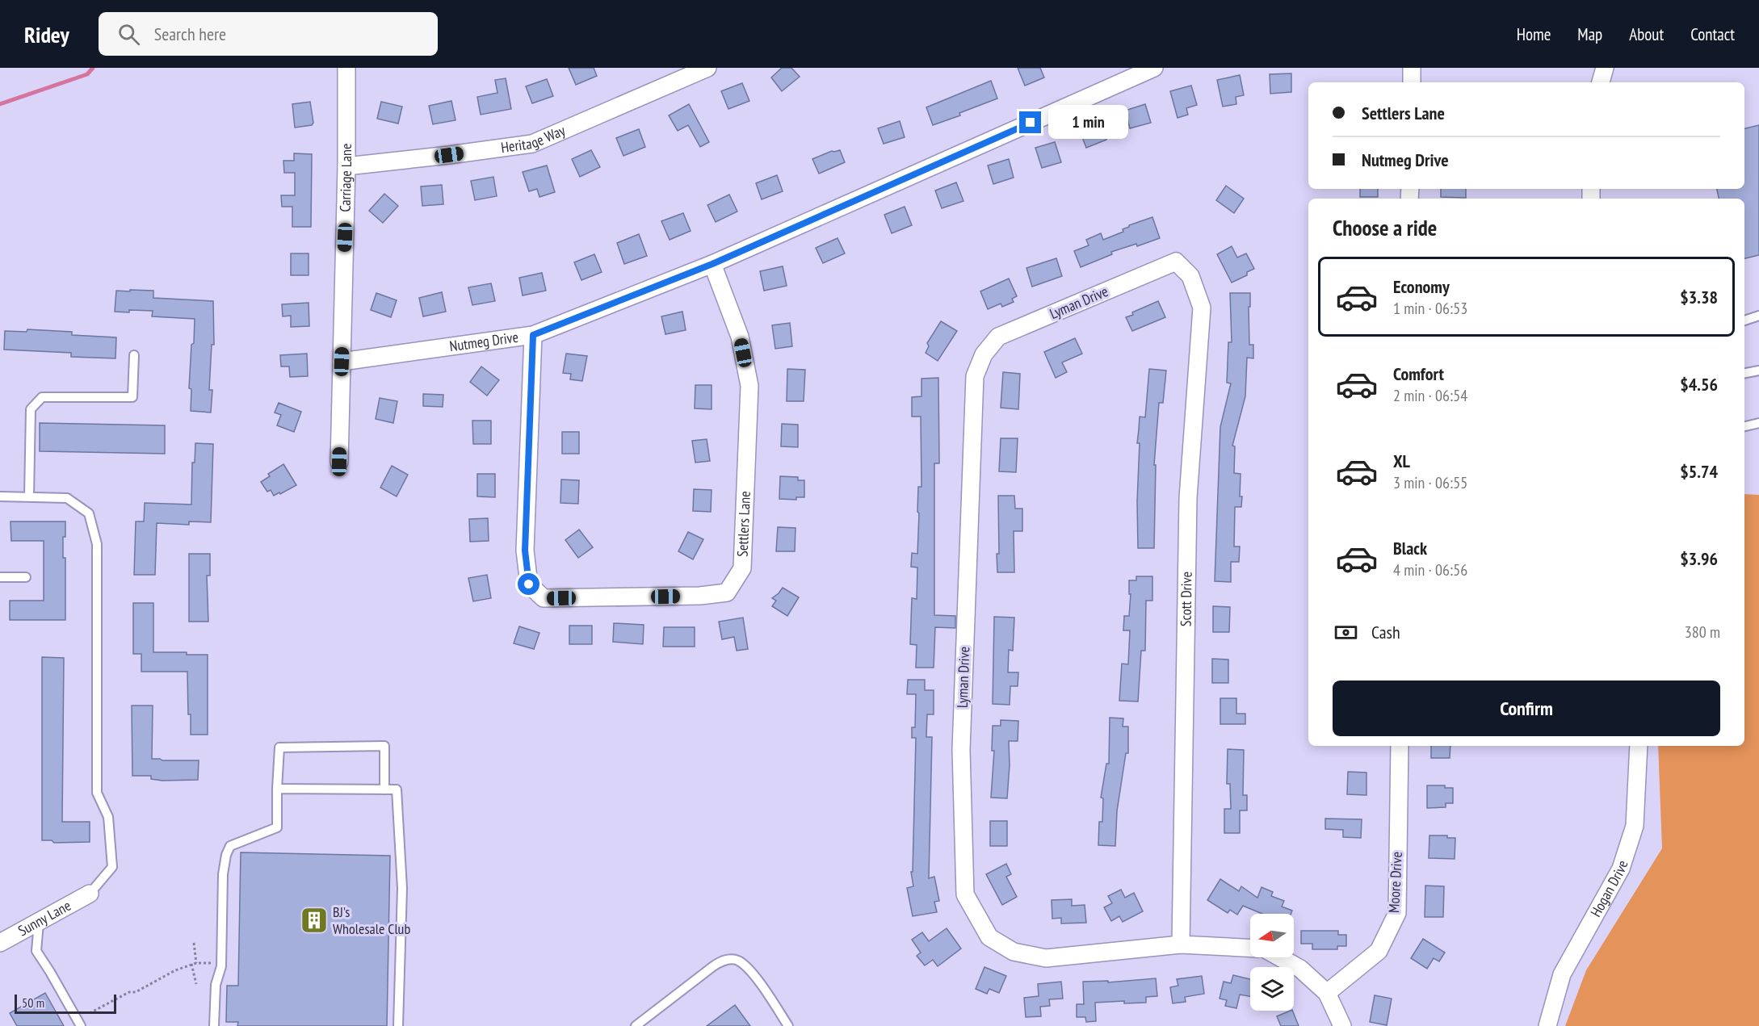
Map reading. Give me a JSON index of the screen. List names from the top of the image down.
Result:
{
  "streets": {
    "street": [
      "Heritage Way",
      "Carriage Lane",
      "Lyman Drive",
      "Nutmeg Drive",
      "Settlers Lane",
      "Scott Drive",
      "Moore Drive",
      "Hogan Drive",
      "Sunny Lane"
    ]
  },
  "crossings": [
    ["Heritage Way", "Carriage Lane"],
    ["Carriage Lane", "Nutmeg Drive"],
    ["Lyman Drive", "Scott Drive"],
    ["Nutmeg Drive", "Settlers Lane"]
  ],
  "places": {
    "building": ["BJ's Wholesale Club"]
  },
  "scale_bar": "50 m",
  "north": "left",
  "page": {
    "header": "Ridey",
    "search": "Search here",
    "nav": [
      "Home",
      "Map",
      "About",
      "Contact"
    ],
    "banner": ["Settlers Lane", "Nutmeg Drive"],
    "bubble": "1 min",
    "heading": "Choose a ride",
    "list": [
      {
        "name": "Economy",
        "note": "1 min · 06:53",
        "value": "$3.38"
      },
      {
        "name": "Comfort",
        "note": "2 min · 06:54",
        "value": "$4.56"
      },
      {
        "name": "XL",
        "note": "3 min · 06:55",
        "value": "$5.74"
      },
      {
        "name": "Black",
        "note": "4 min · 06:56",
        "value": "$3.96"
      }
    ],
    "pay": ["Cash", "380 m"],
    "buttons": "Confirm",
    "scale": "50 m"
  }
}
